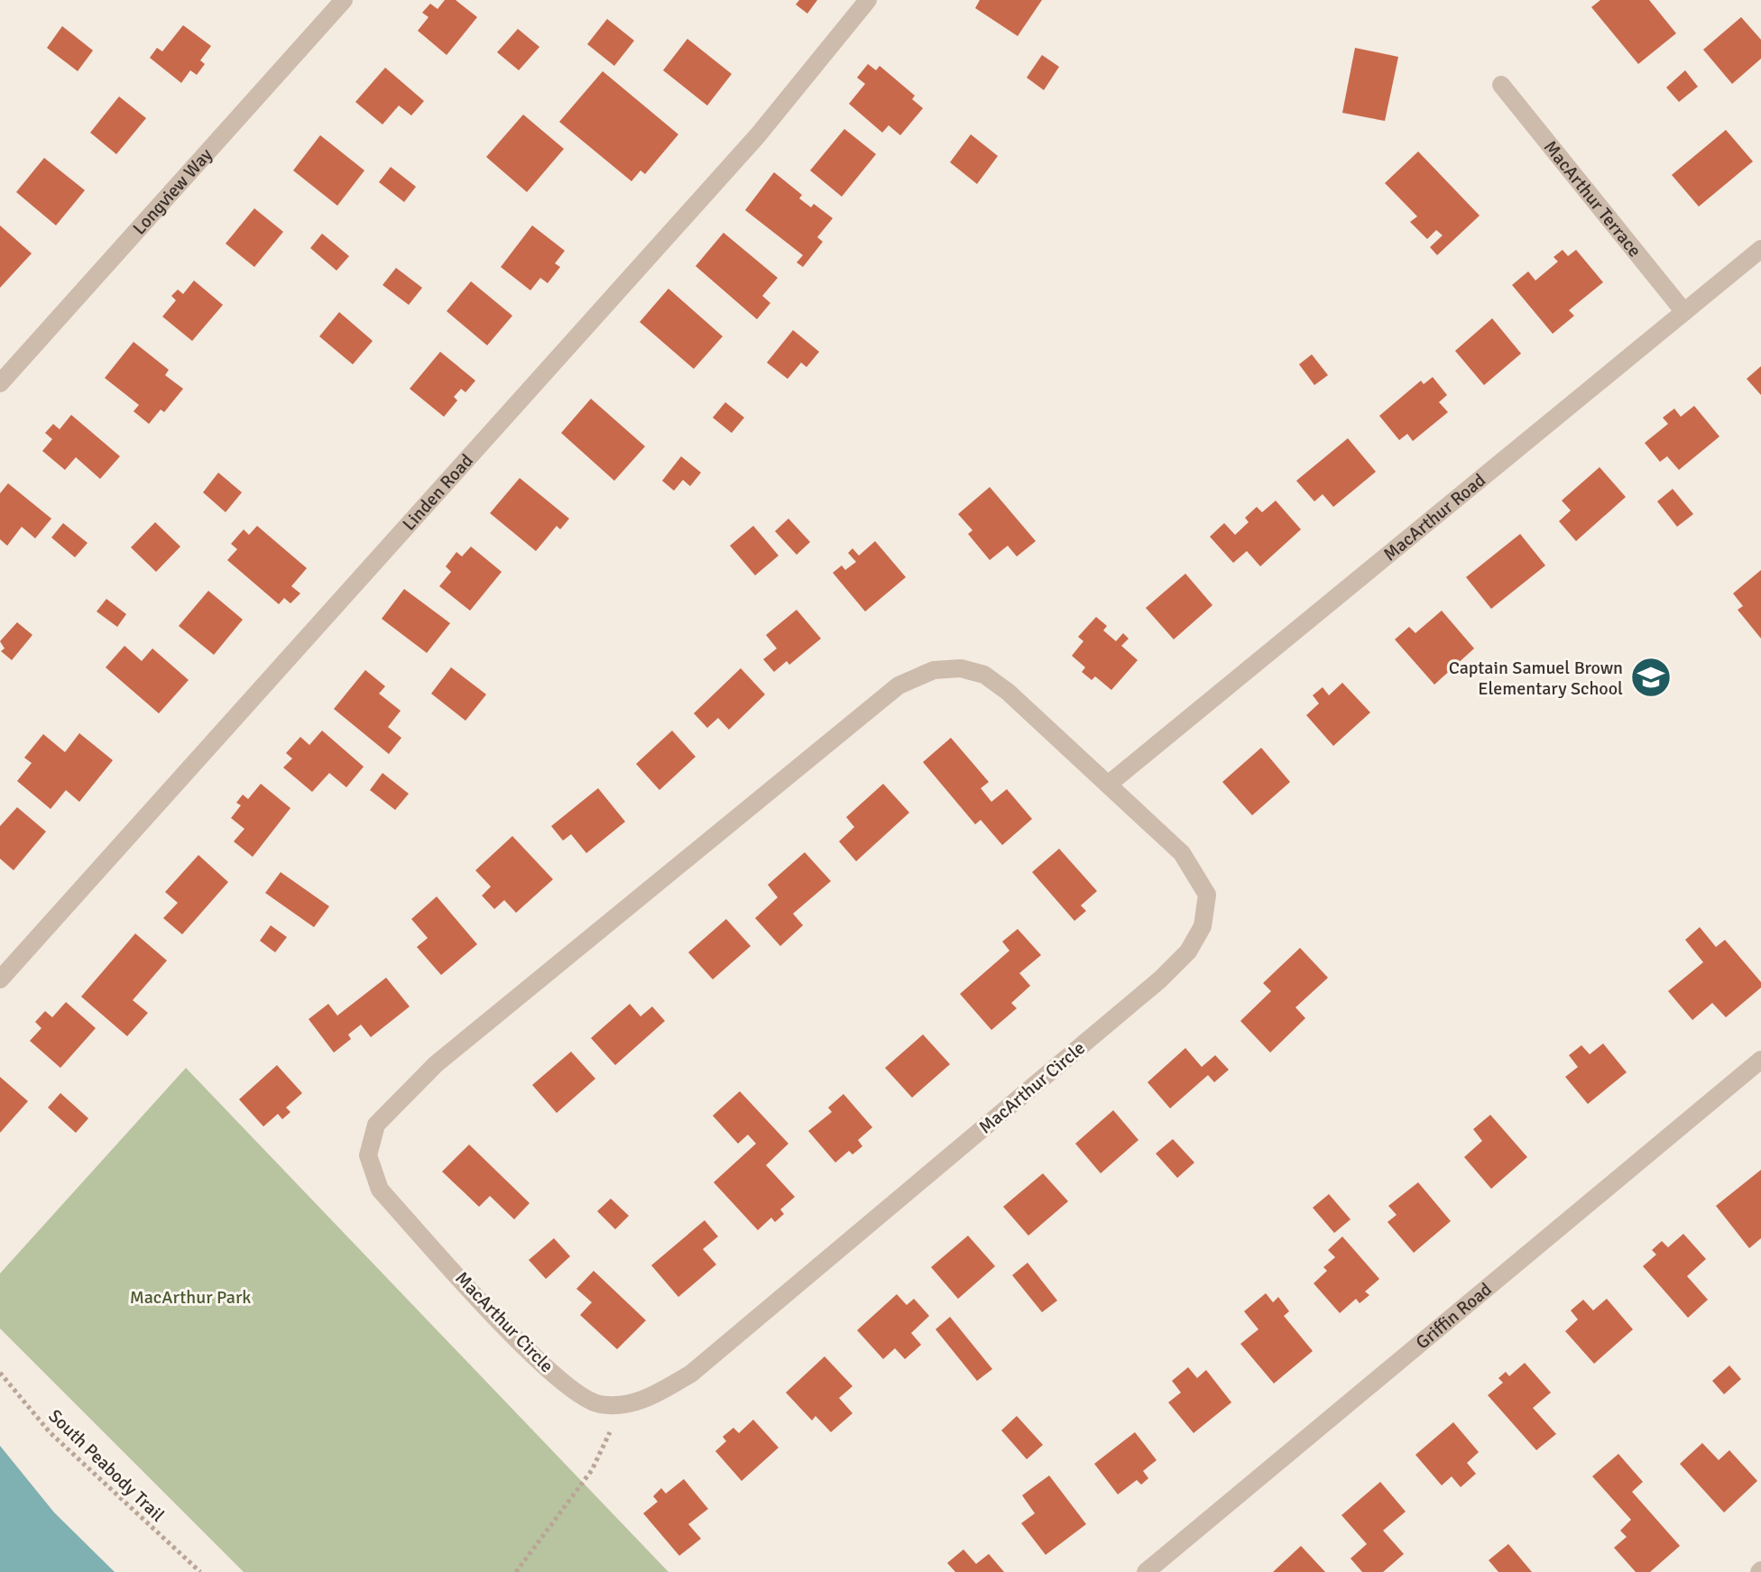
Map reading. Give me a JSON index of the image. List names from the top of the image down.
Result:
{
  "streets": {
    "street": [
      "Longview Way",
      "MacArthur Terrace",
      "Linden Road",
      "MacArthur Road",
      "MacArthur Circle",
      "Griffin Road"
    ],
    "path": ["South Peabody Trail"]
  },
  "crossings": [
    ["MacArthur Terrace", "MacArthur Road"],
    ["MacArthur Road", "MacArthur Circle"]
  ],
  "parks": ["MacArthur Park"],
  "places": {
    "school or university": ["Captain Samuel Brown Elementary School"]
  }
}
